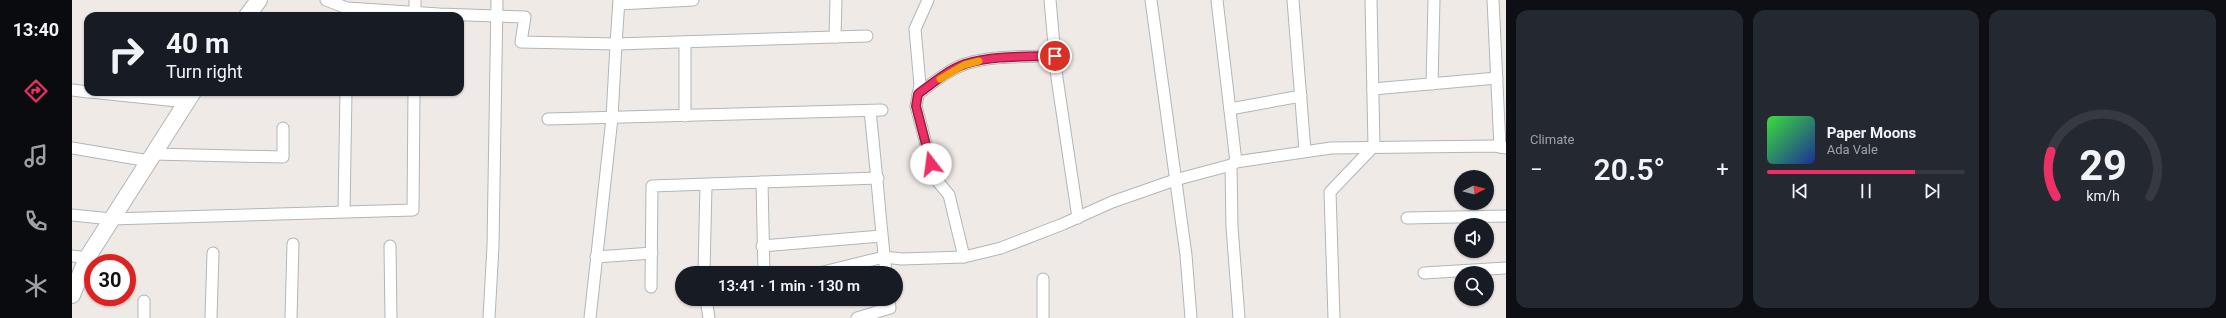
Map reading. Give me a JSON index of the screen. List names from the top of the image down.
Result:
{
  "north": "right",
  "page": {
    "tabs": "13:40",
    "tile": "Climate",
    "turn": ["40 m", "Turn right"],
    "song": ["Paper Moons", "Ada Vale"],
    "heat": ["−", "20.5°", "+"],
    "limit": "30",
    "trip": "13:41 · 1 min · 130 m",
    "gauge": ["29", "km/h"]
  }
}
